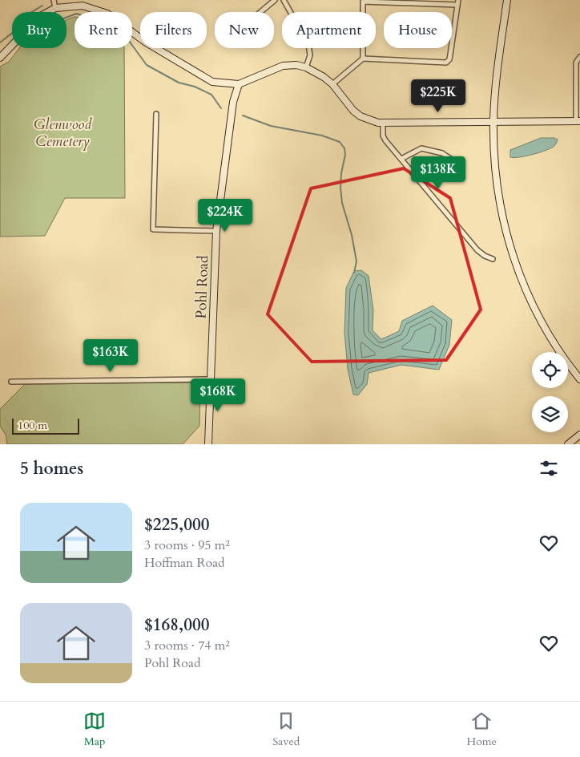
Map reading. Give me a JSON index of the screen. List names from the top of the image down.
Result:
{
  "streets": {
    "street": ["Pohl Road"]
  },
  "parks": ["Glenwood Cemetery"],
  "scale_bar": "100 m",
  "page": {
    "chip": [
      "Buy",
      "Rent",
      "Filters",
      "New",
      "Apartment",
      "House"
    ],
    "price": [
      "$225K",
      "$138K",
      "$224K",
      "$163K",
      "$168K"
    ],
    "scale": "100 m",
    "heading": "5 homes",
    "list": [
      {
        "name": "$225,000",
        "note": "3 rooms · 95 m² · Hoffman Road"
      },
      {
        "name": "$168,000",
        "note": "3 rooms · 74 m² · Pohl Road"
      }
    ],
    "tabs": ["Map", "Saved", "Home"]
  }
}
